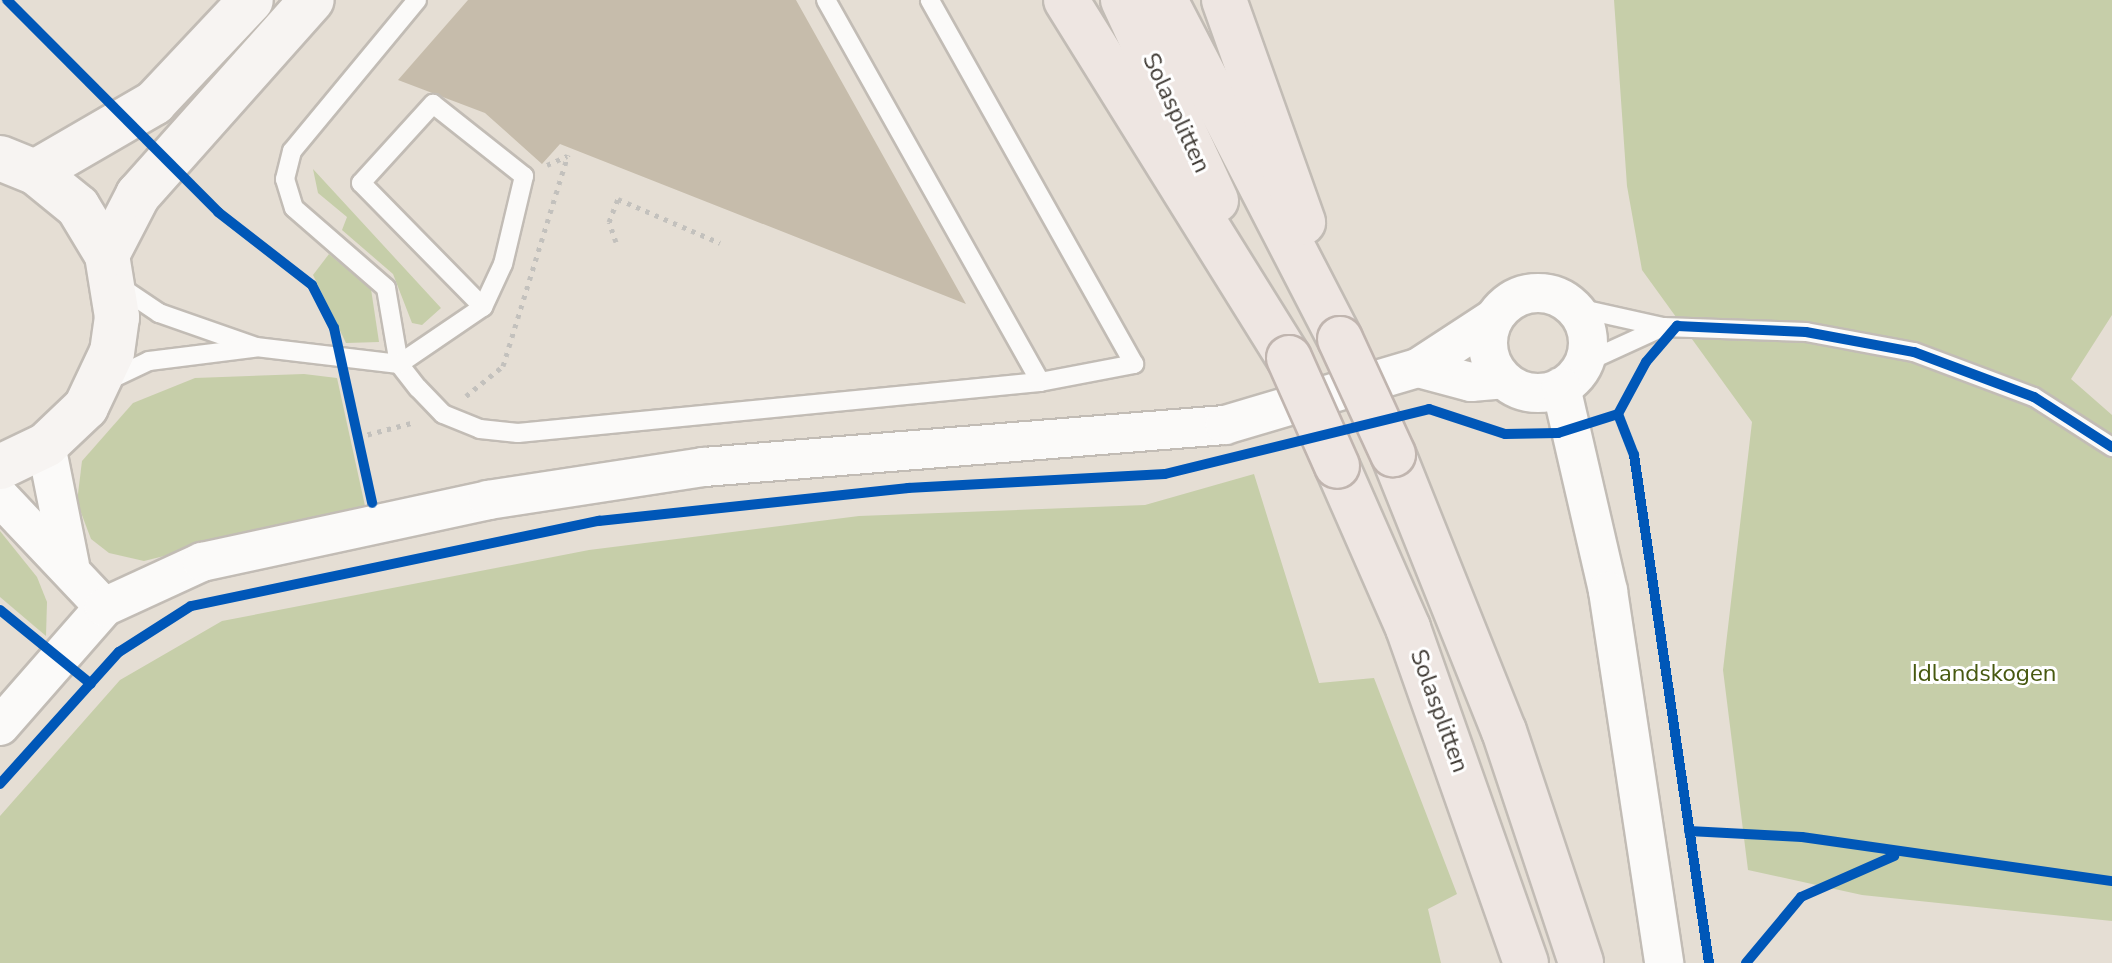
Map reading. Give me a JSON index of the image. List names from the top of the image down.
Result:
{
  "streets": {
    "highway": ["Solasplitten"]
  },
  "parks": ["Idlandskogen"]
}
